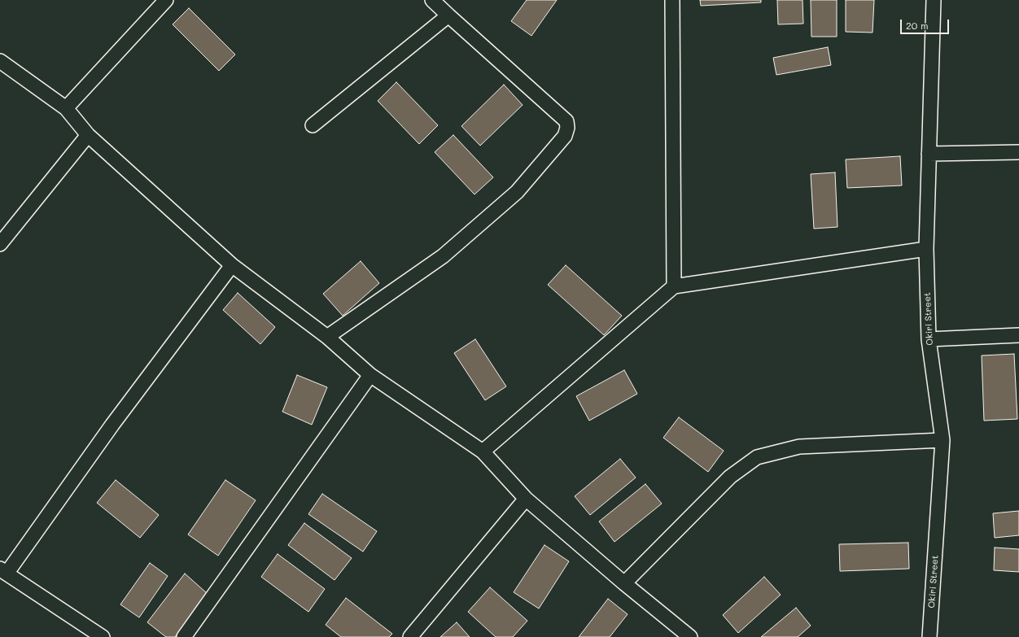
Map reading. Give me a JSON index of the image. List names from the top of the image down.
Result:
{
  "streets": {
    "street": ["Okiri Street"]
  },
  "scale_bar": "20 m"
}
